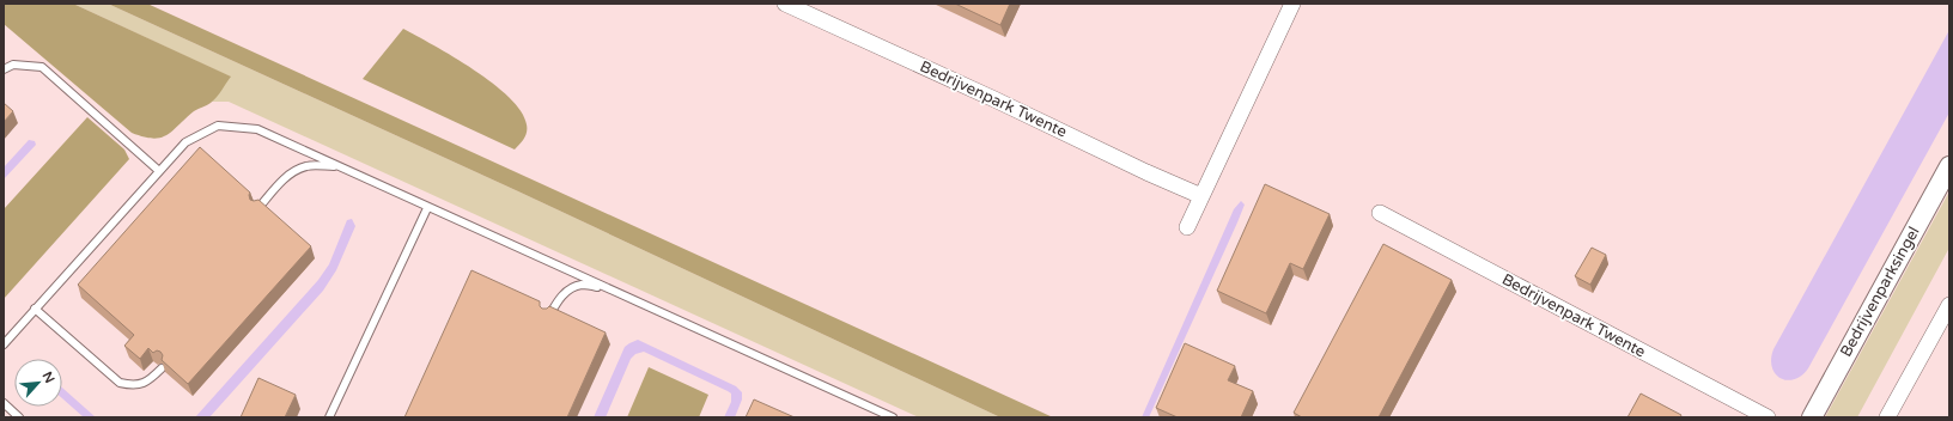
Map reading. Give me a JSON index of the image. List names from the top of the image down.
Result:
{
  "streets": {
    "street": ["Bedrijvenpark Twente", "Bedrijvenparksingel"]
  },
  "north": "top right"
}
